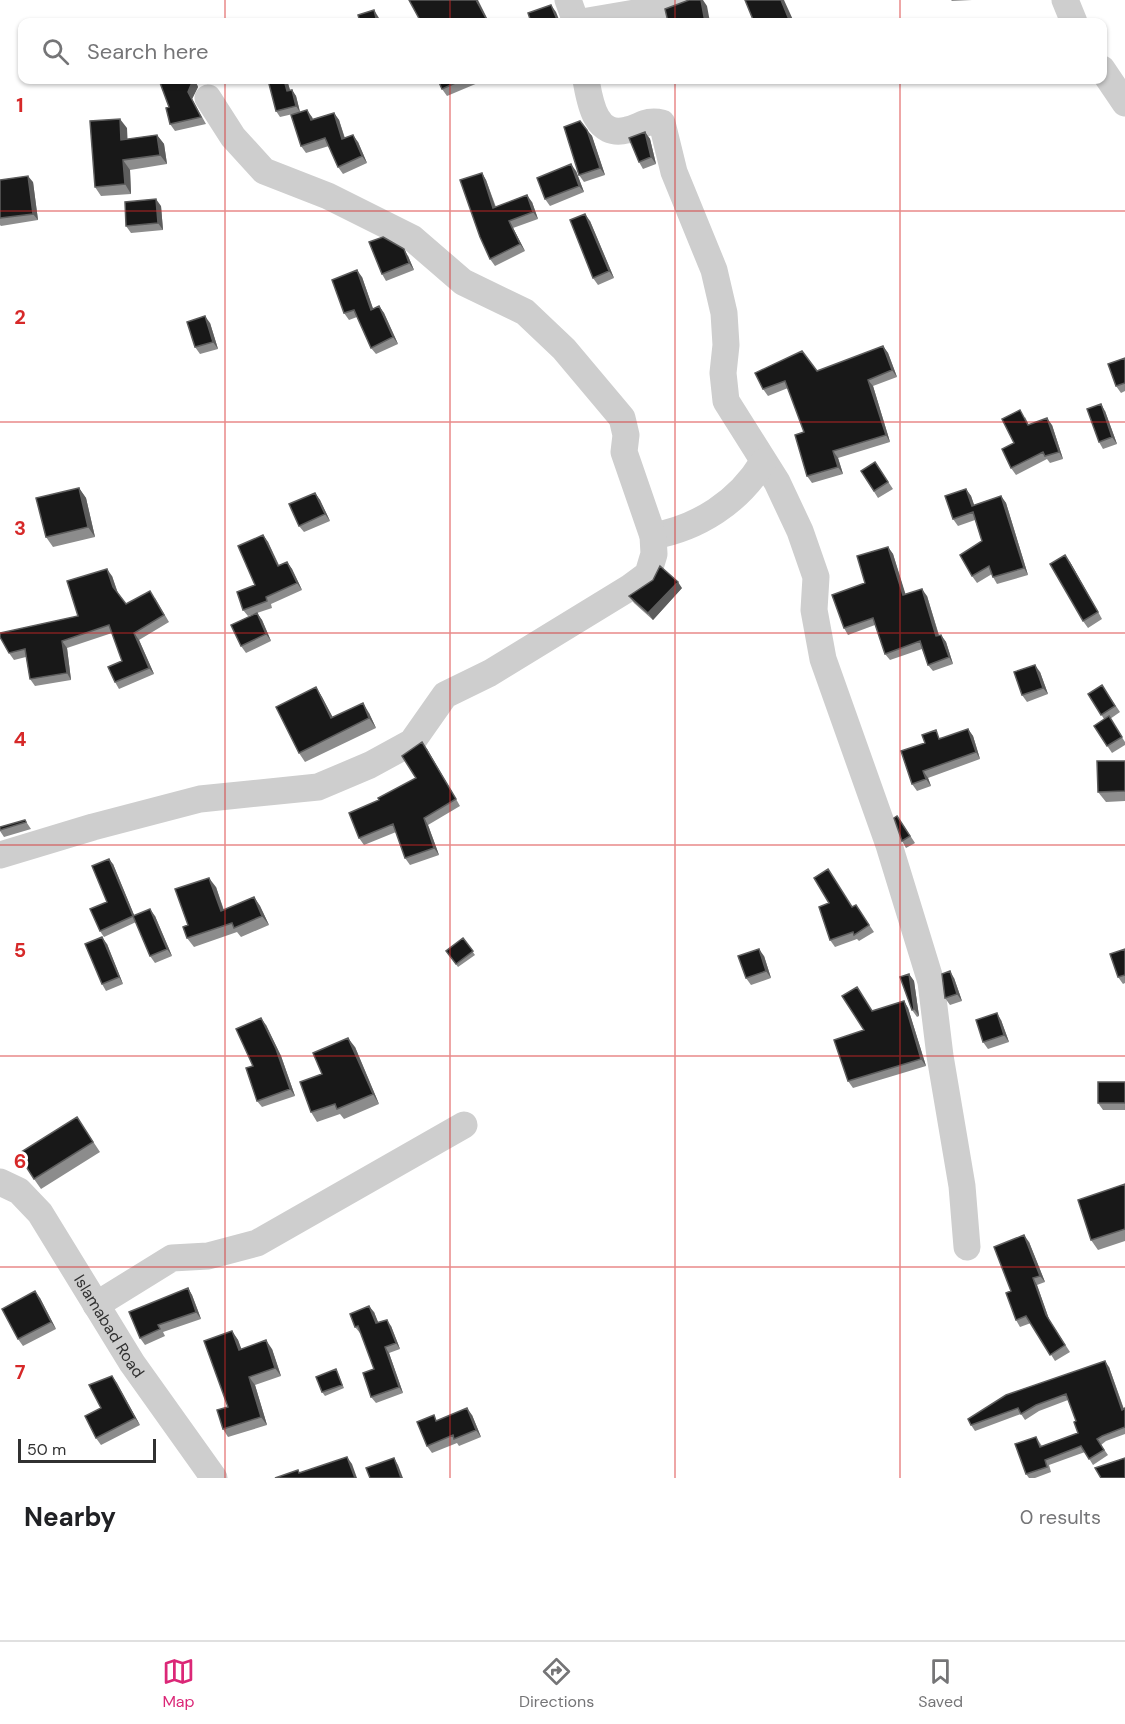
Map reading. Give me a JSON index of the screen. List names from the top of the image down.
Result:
{
  "streets": {
    "street": ["Islamabad Road"]
  },
  "scale_bar": "50 m",
  "page": {
    "search": "Search here",
    "scale": "50 m",
    "heading": ["Nearby", "0 results"],
    "nav": ["Map", "Directions", "Saved"]
  },
  "grid": {
    "rows": [
      "1",
      "2",
      "3",
      "4",
      "5",
      "6",
      "7"
    ]
  }
}
